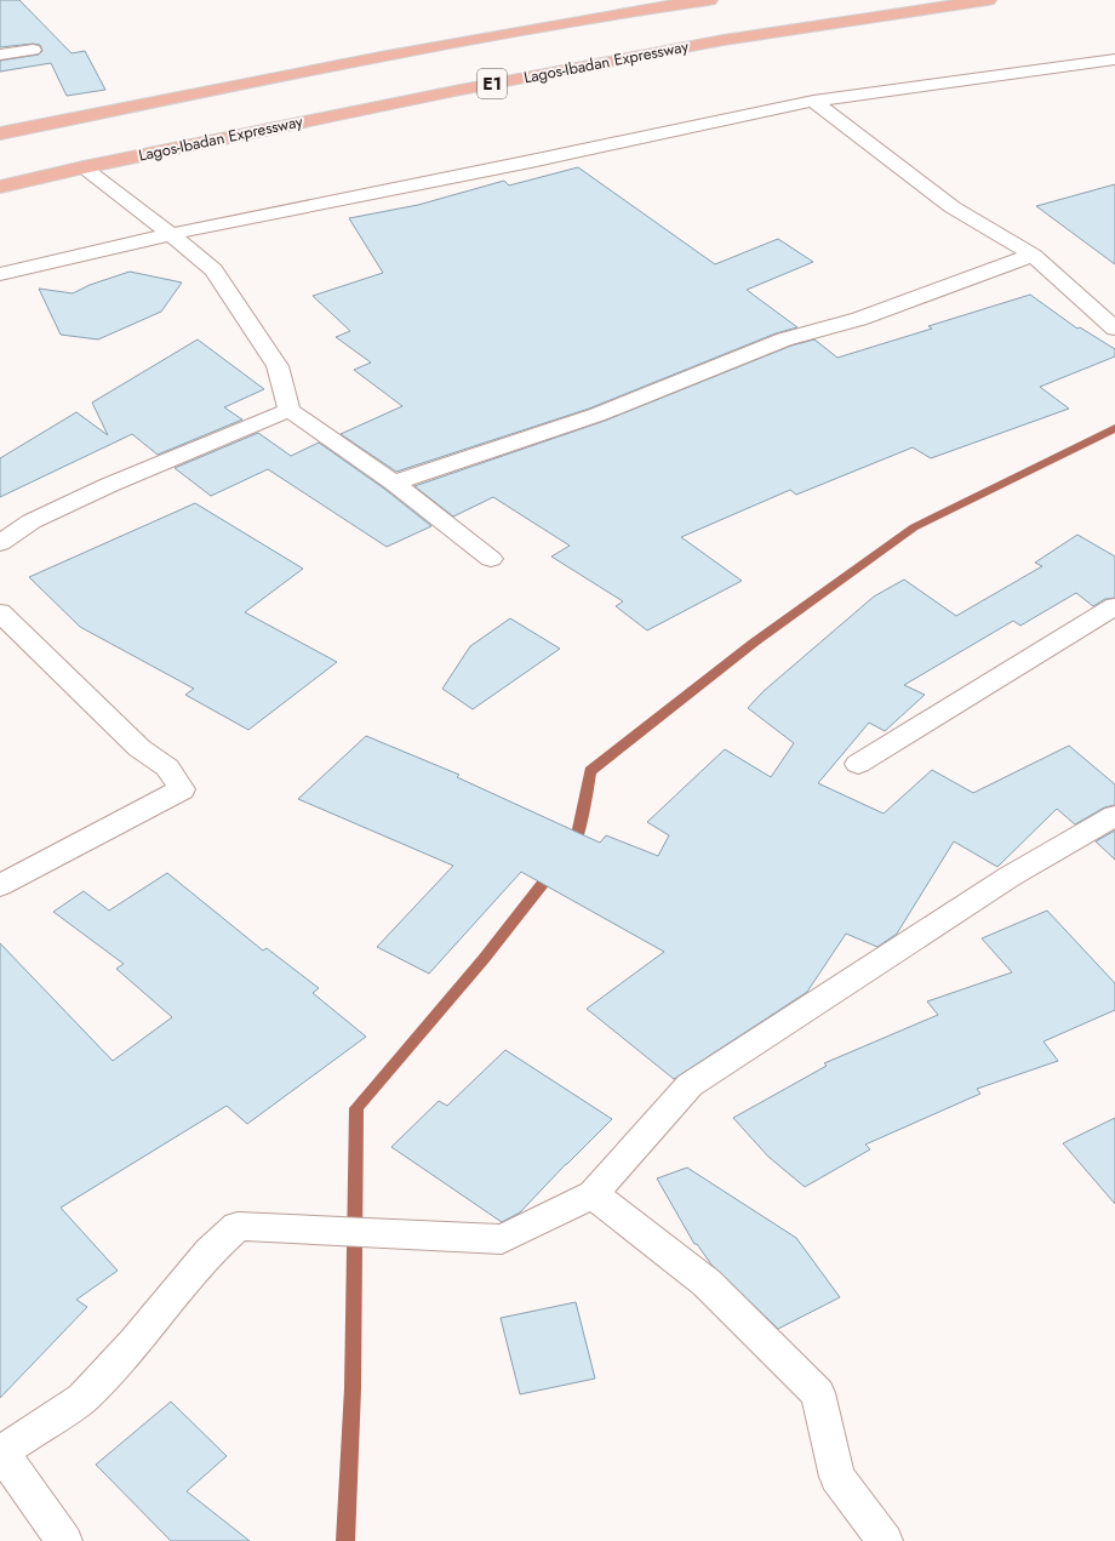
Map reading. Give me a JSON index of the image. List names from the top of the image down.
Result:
{
  "streets": {
    "highway": ["Lagos-Ibadan Expressway", "E1"]
  }
}
